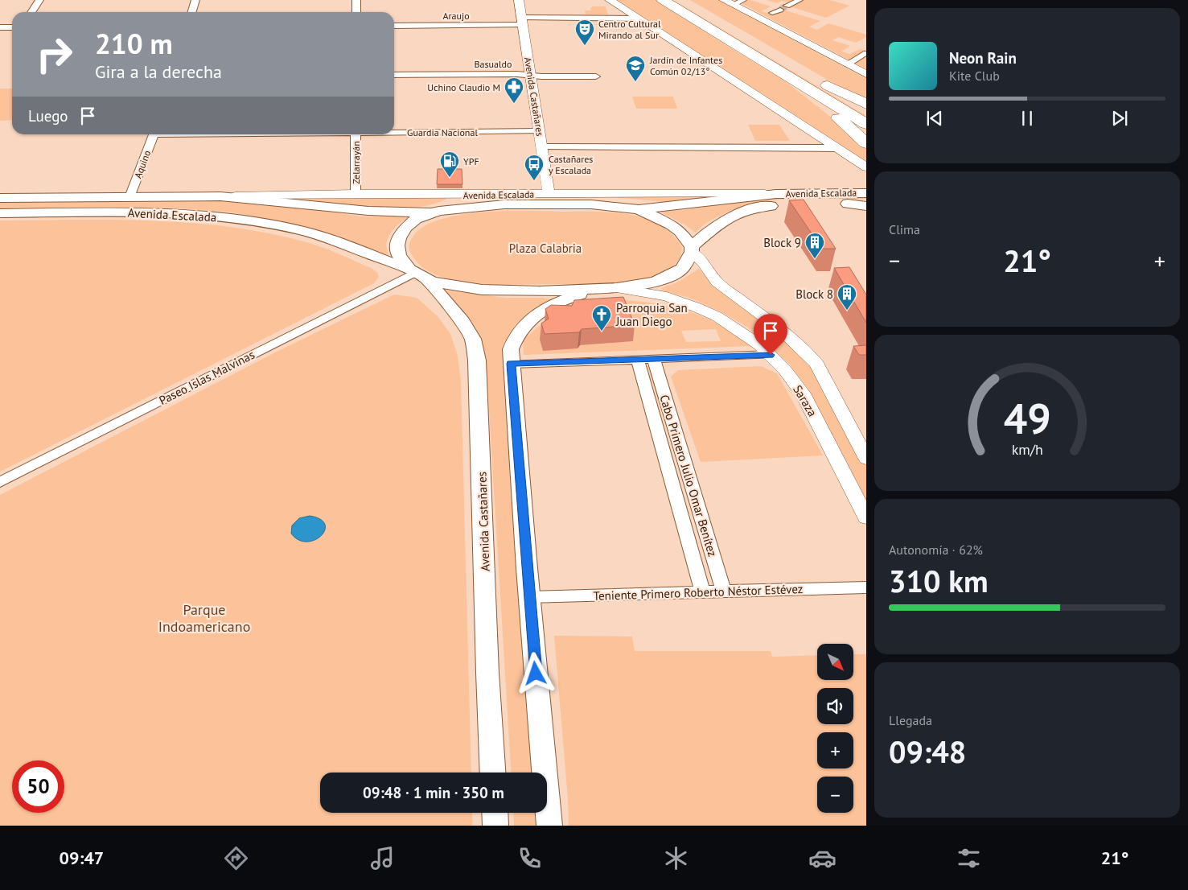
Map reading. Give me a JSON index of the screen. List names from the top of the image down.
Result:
{
  "streets": {
    "main road": ["Avenida Castañares", "Avenida Escalada"],
    "street": [
      "Araujo",
      "Basualdo",
      "Guardia Nacional",
      "Zelarrayán",
      "Aquino",
      "Paseo Islas Malvinas",
      "Saraza",
      "Cabo Primero Julio Omar Benítez",
      "Teniente Primero Roberto Néstor Estévez"
    ]
  },
  "crossings": [
    ["Araujo", "Avenida Castañares"],
    ["Basualdo", "Avenida Castañares"],
    ["Avenida Castañares", "Guardia Nacional"],
    ["Avenida Castañares", "Avenida Escalada"],
    ["Avenida Castañares", "Paseo Islas Malvinas"],
    ["Zelarrayán", "Avenida Escalada"],
    ["Aquino", "Avenida Escalada"],
    ["Avenida Escalada", "Paseo Islas Malvinas"],
    ["Avenida Escalada", "Saraza"],
    ["Cabo Primero Julio Omar Benítez", "Teniente Primero Roberto Néstor Estévez"]
  ],
  "parks": ["Plaza Calabria", "Parque Indoamericano"],
  "places": {
    "theatre": ["Centro Cultural Mirando al Sur"],
    "school or university": ["Jardín de Infantes Común 02/13°"],
    "pharmacy": ["Uchino Claudio M"],
    "fuel station": ["YPF"],
    "bus stop": ["Castañares y Escalada"],
    "building": ["Block 9", "Block 8"],
    "church": ["Parroquia San Juan Diego"]
  },
  "north": "bottom right",
  "page": {
    "turn": ["210 m", "Gira a la derecha"],
    "song": ["Neon Rain", "Kite Club"],
    "then": "Luego",
    "tile": [
      "Clima",
      ["Autonomía · 62%", "310 km"],
      ["Llegada", "09:48"]
    ],
    "heat": ["−", "21°", "+"],
    "map_buttons": ["+", "−"],
    "limit": "50",
    "trip": "09:48 · 1 min · 350 m",
    "tabs": ["09:47", "21°"],
    "gauge": ["49", "km/h"]
  }
}
